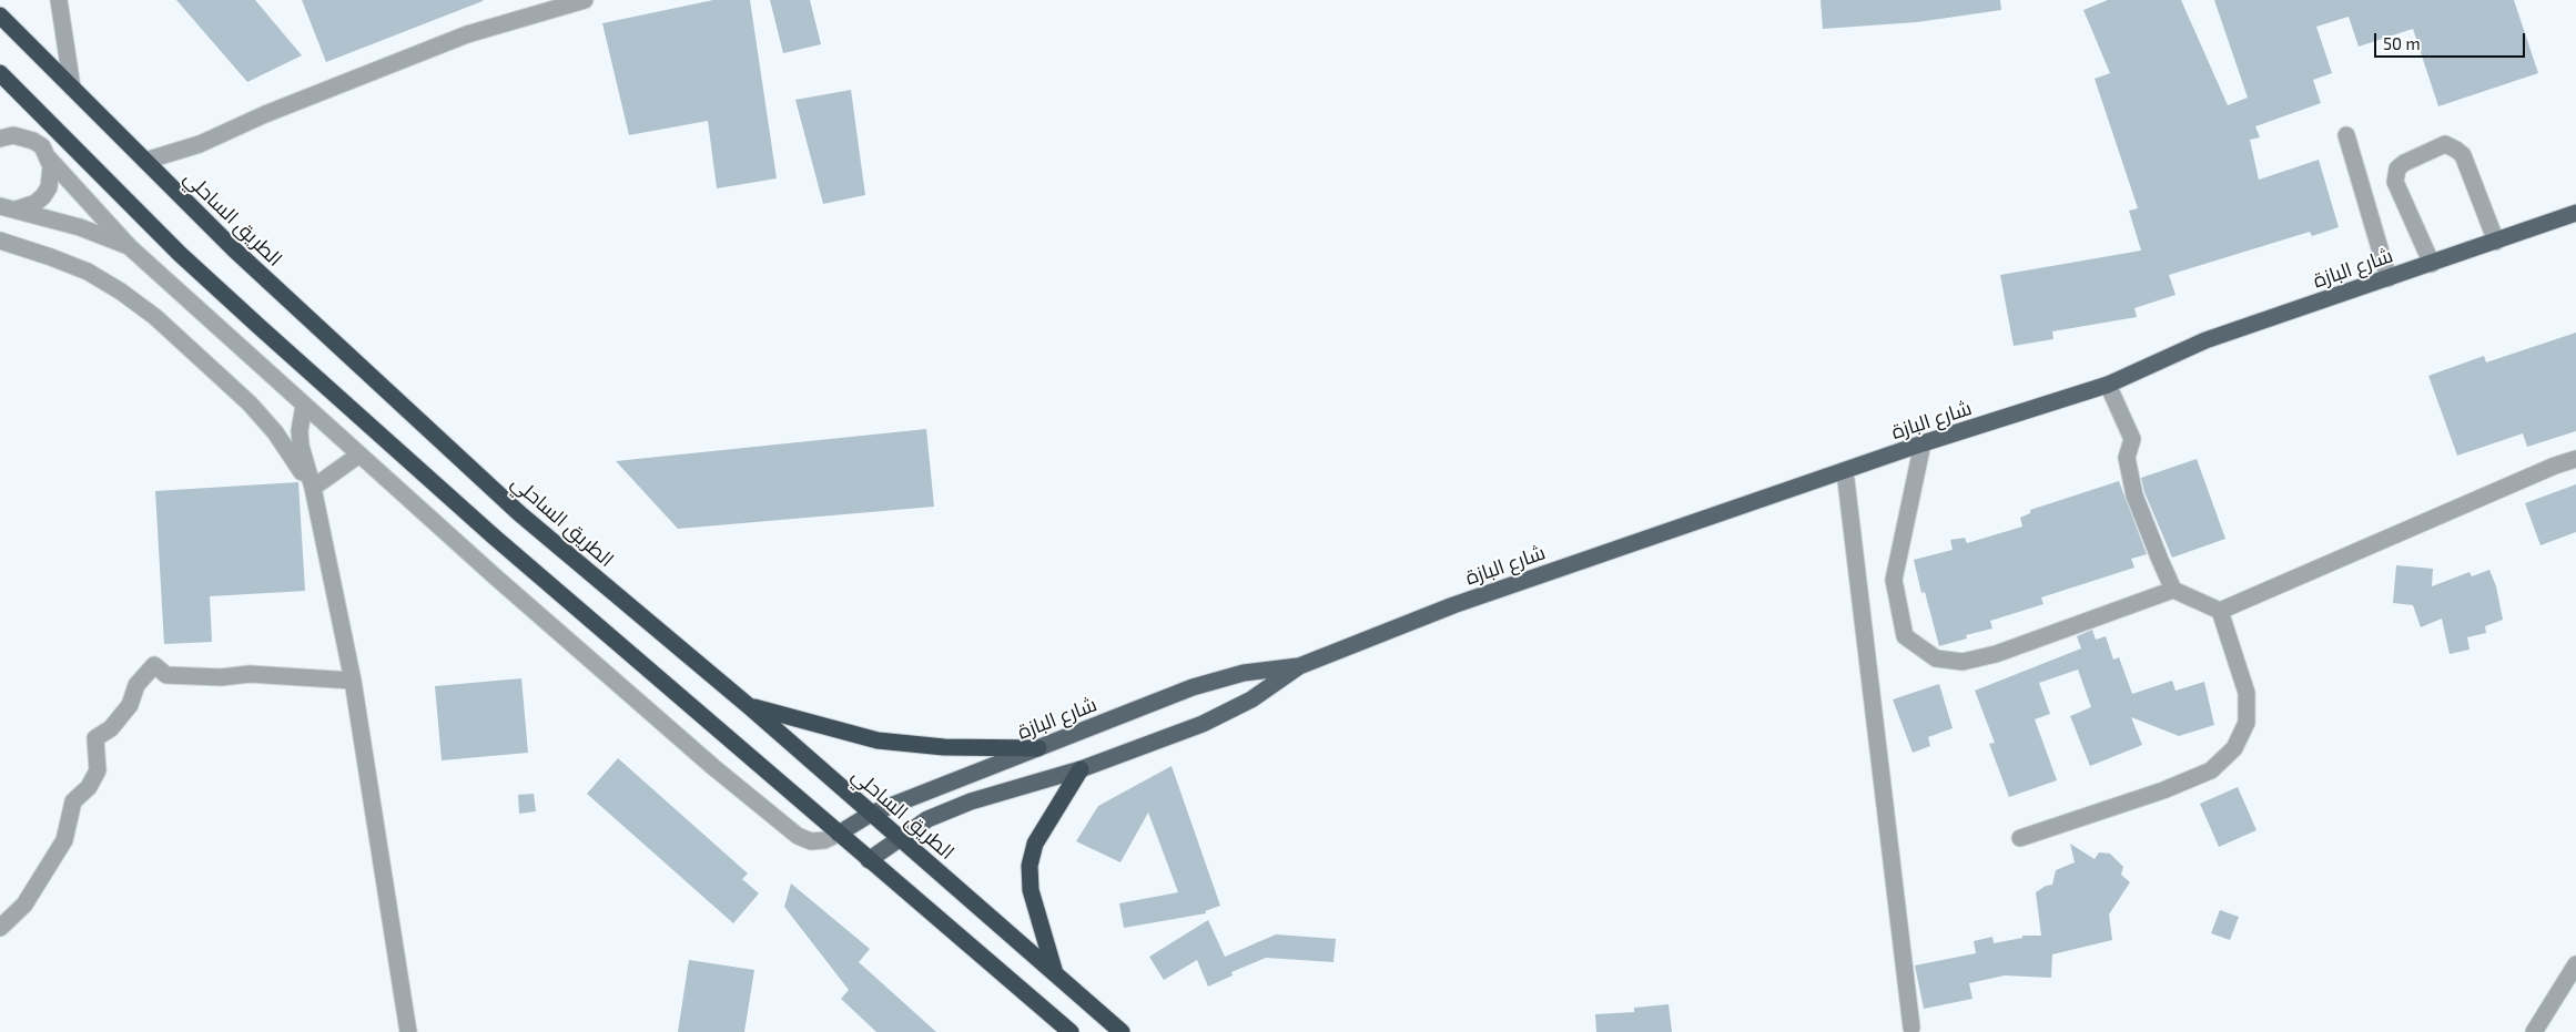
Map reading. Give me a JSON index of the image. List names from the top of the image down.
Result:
{
  "streets": {
    "highway": ["الطريق الساحلي"],
    "main road": ["شارع البازة"]
  },
  "crossings": [
    ["الطريق الساحلي", "شارع البازة"]
  ],
  "scale_bar": "50 m"
}
